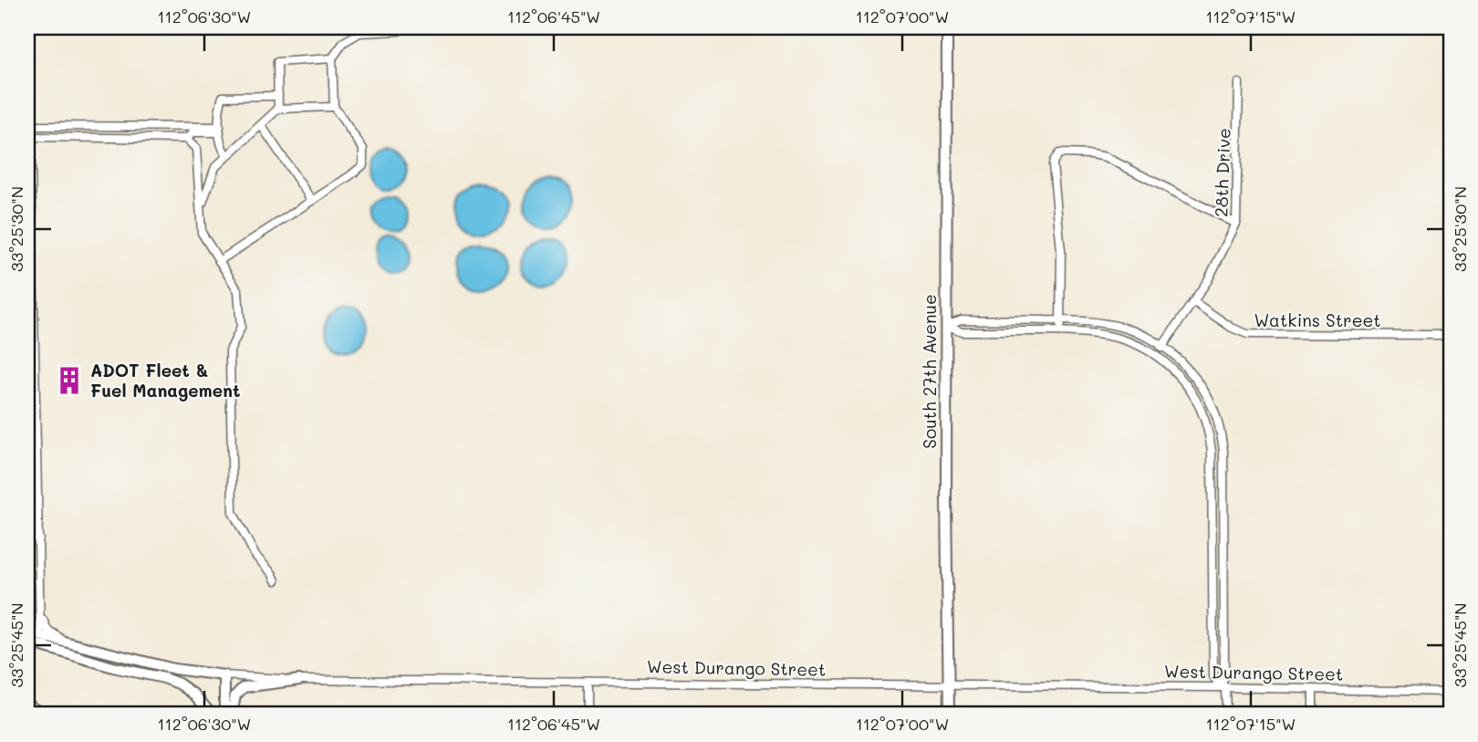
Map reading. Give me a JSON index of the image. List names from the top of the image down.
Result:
{
  "streets": {
    "main road": ["South 27th Avenue", "West Durango Street"],
    "street": ["28th Drive", "Watkins Street"]
  },
  "crossings": [
    ["28th Drive", "Watkins Street"],
    ["South 27th Avenue", "West Durango Street"]
  ],
  "places": {
    "building": ["ADOT Fleet & Fuel Management"]
  },
  "coordinates": [
    "112°06'30\"W",
    "112°06'45\"W",
    "112°07'00\"W",
    "112°07'15\"W",
    "33°25'30\"N",
    "33°25'45\"N"
  ]
}
